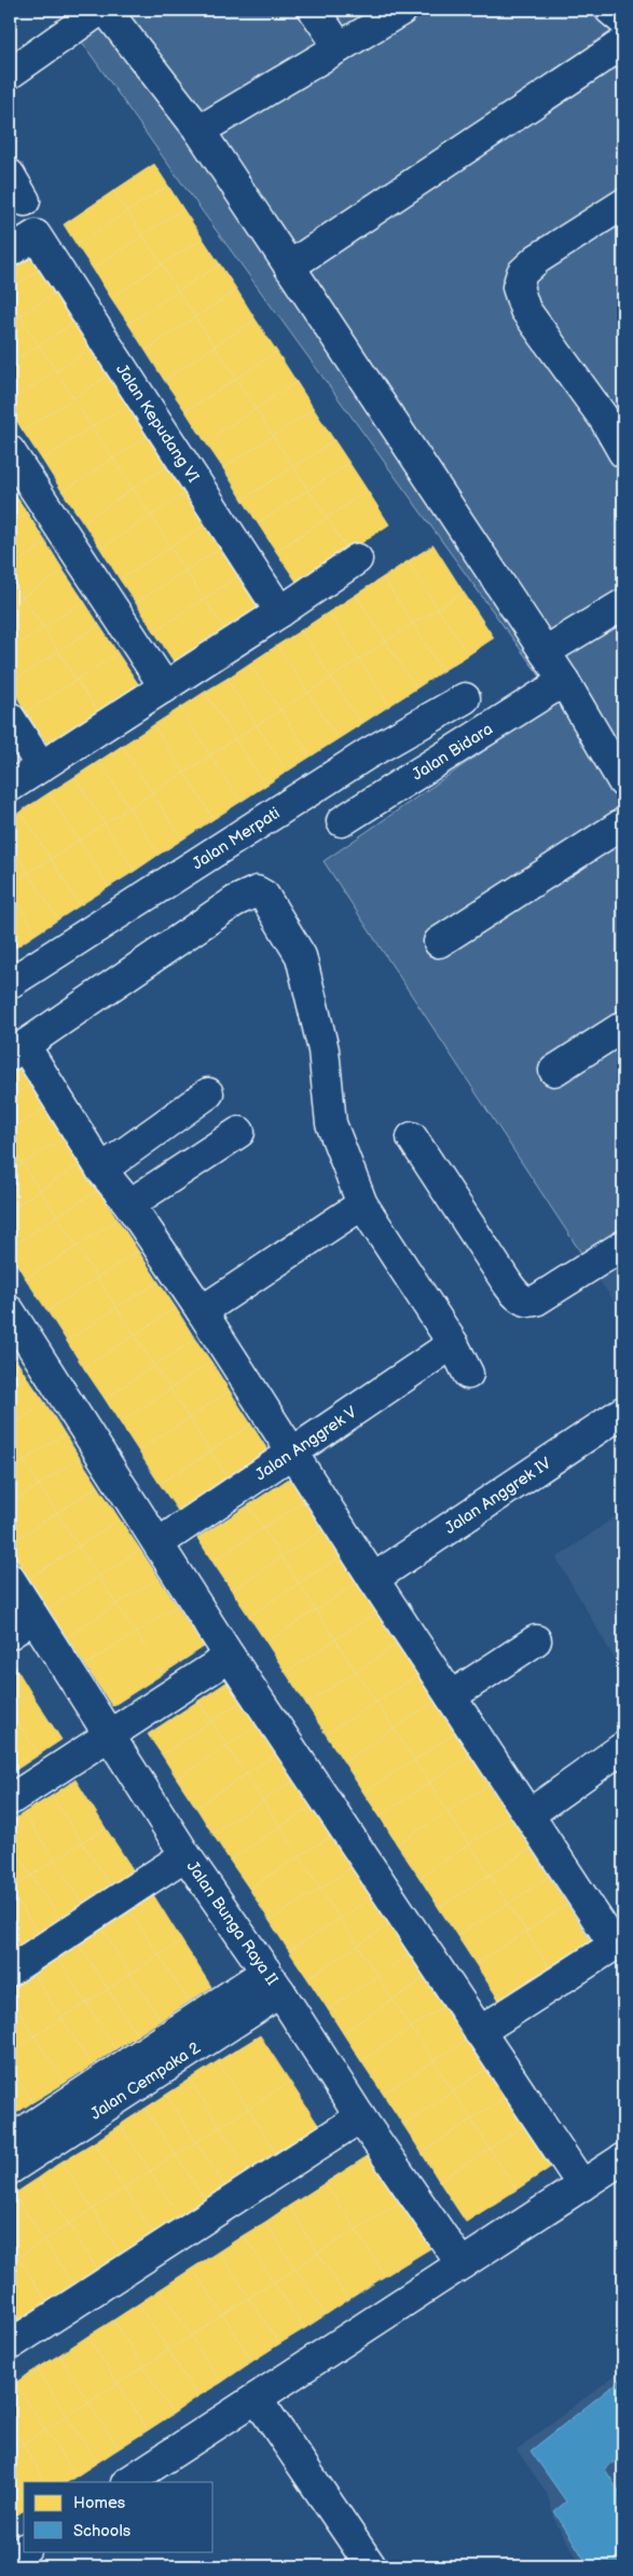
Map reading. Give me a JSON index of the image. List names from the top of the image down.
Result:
{
  "streets": {
    "street": [
      "Jalan Kepudang VI",
      "Jalan Bidara",
      "Jalan Merpati",
      "Jalan Anggrek V",
      "Jalan Anggrek IV",
      "Jalan Bunga Raya II",
      "Jalan Cempaka 2"
    ]
  },
  "crossings": [
    ["Jalan Bunga Raya II", "Jalan Cempaka 2"]
  ],
  "legend": ["Homes", "Schools"]
}
